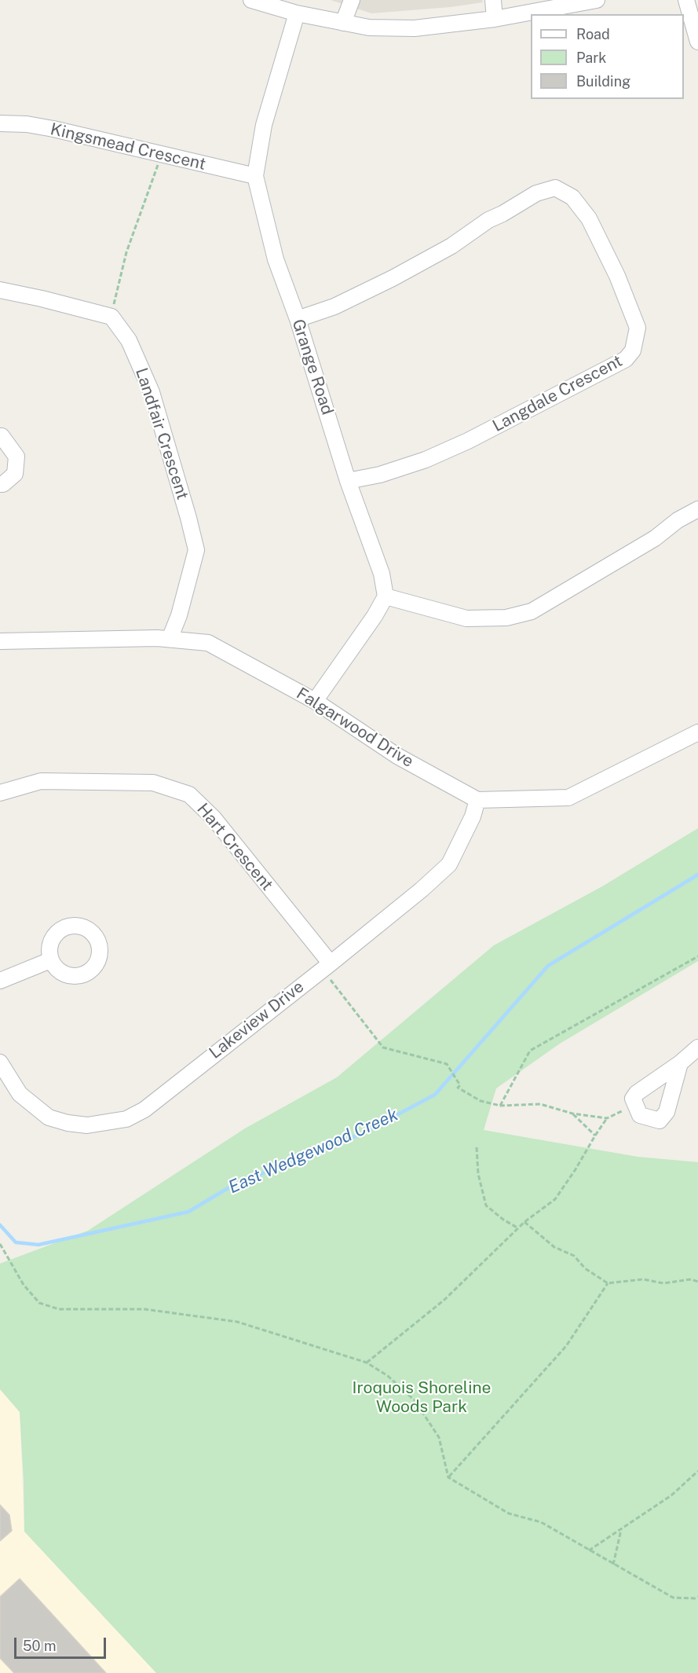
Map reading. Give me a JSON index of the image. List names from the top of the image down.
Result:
{
  "streets": {
    "street": [
      "Kingsmead Crescent",
      "Grange Road",
      "Langdale Crescent",
      "Landfair Crescent",
      "Falgarwood Drive",
      "Hart Crescent",
      "Lakeview Drive"
    ]
  },
  "crossings": [
    ["Kingsmead Crescent", "Grange Road"],
    ["Grange Road", "Langdale Crescent"],
    ["Landfair Crescent", "Falgarwood Drive"],
    ["Falgarwood Drive", "Lakeview Drive"],
    ["Hart Crescent", "Lakeview Drive"]
  ],
  "water": ["East Wedgewood Creek"],
  "parks": ["Iroquois Shoreline Woods Park"],
  "legend": ["Road", "Park", "Building"],
  "scale_bar": "50 m"
}
